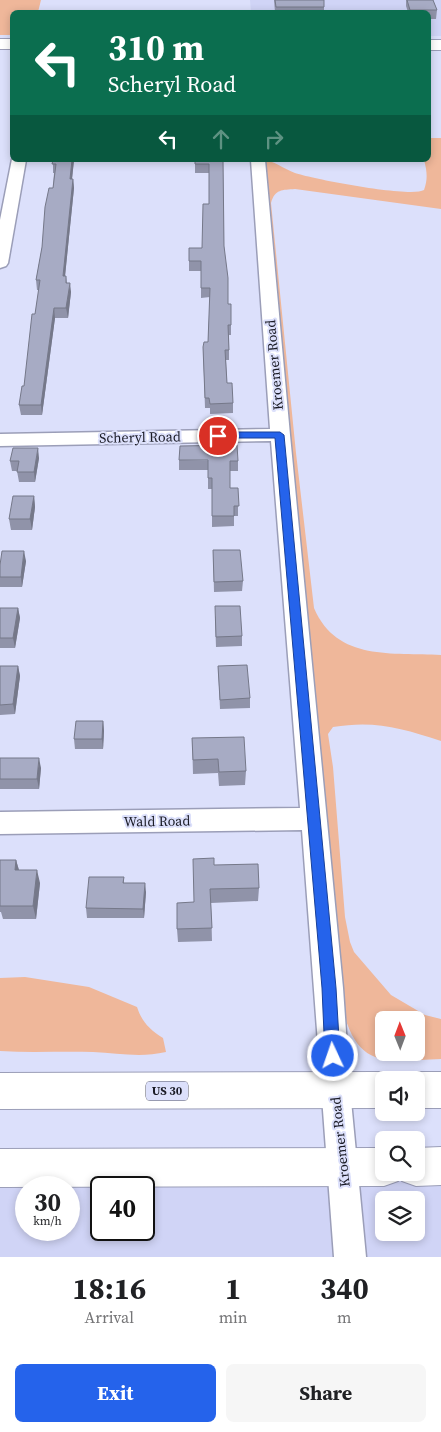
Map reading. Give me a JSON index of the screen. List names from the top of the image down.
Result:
{
  "streets": {
    "main road": ["US 30"],
    "street": ["Kroemer Road", "Scheryl Road", "Wald Road"]
  },
  "crossings": [
    ["Kroemer Road", "Scheryl Road"],
    ["Kroemer Road", "Wald Road"],
    ["Kroemer Road", "US 30"]
  ],
  "north": "top",
  "page": {
    "turn": ["310 m", "Scheryl Road"],
    "speed": "30 km/h",
    "limit": "40",
    "eta": [
      "18:16",
      "Arrival",
      "1",
      "min",
      "340",
      "m"
    ],
    "buttons": ["Exit", "Share"]
  }
}
